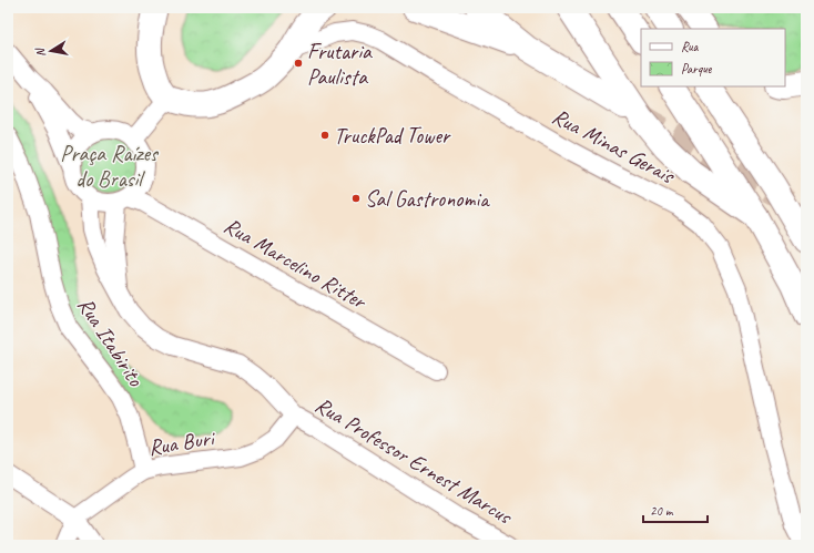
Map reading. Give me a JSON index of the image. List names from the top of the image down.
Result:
{
  "streets": {
    "street": [
      "Rua Minas Gerais",
      "Rua Marcelino Ritter",
      "Rua Itabirito",
      "Rua Buri",
      "Rua Professor Ernest Marcus"
    ]
  },
  "crossings": [
    ["Rua Marcelino Ritter", "Rua Professor Ernest Marcus"],
    ["Rua Itabirito", "Rua Buri"],
    ["Rua Buri", "Rua Professor Ernest Marcus"]
  ],
  "parks": ["Praça Raízes do Brasil"],
  "places": ["Frutaria Paulista", "TruckPad Tower", "Sal Gastronomia"],
  "legend": ["Rua", "Parque"],
  "scale_bar": "20 m",
  "north": "left"
}
